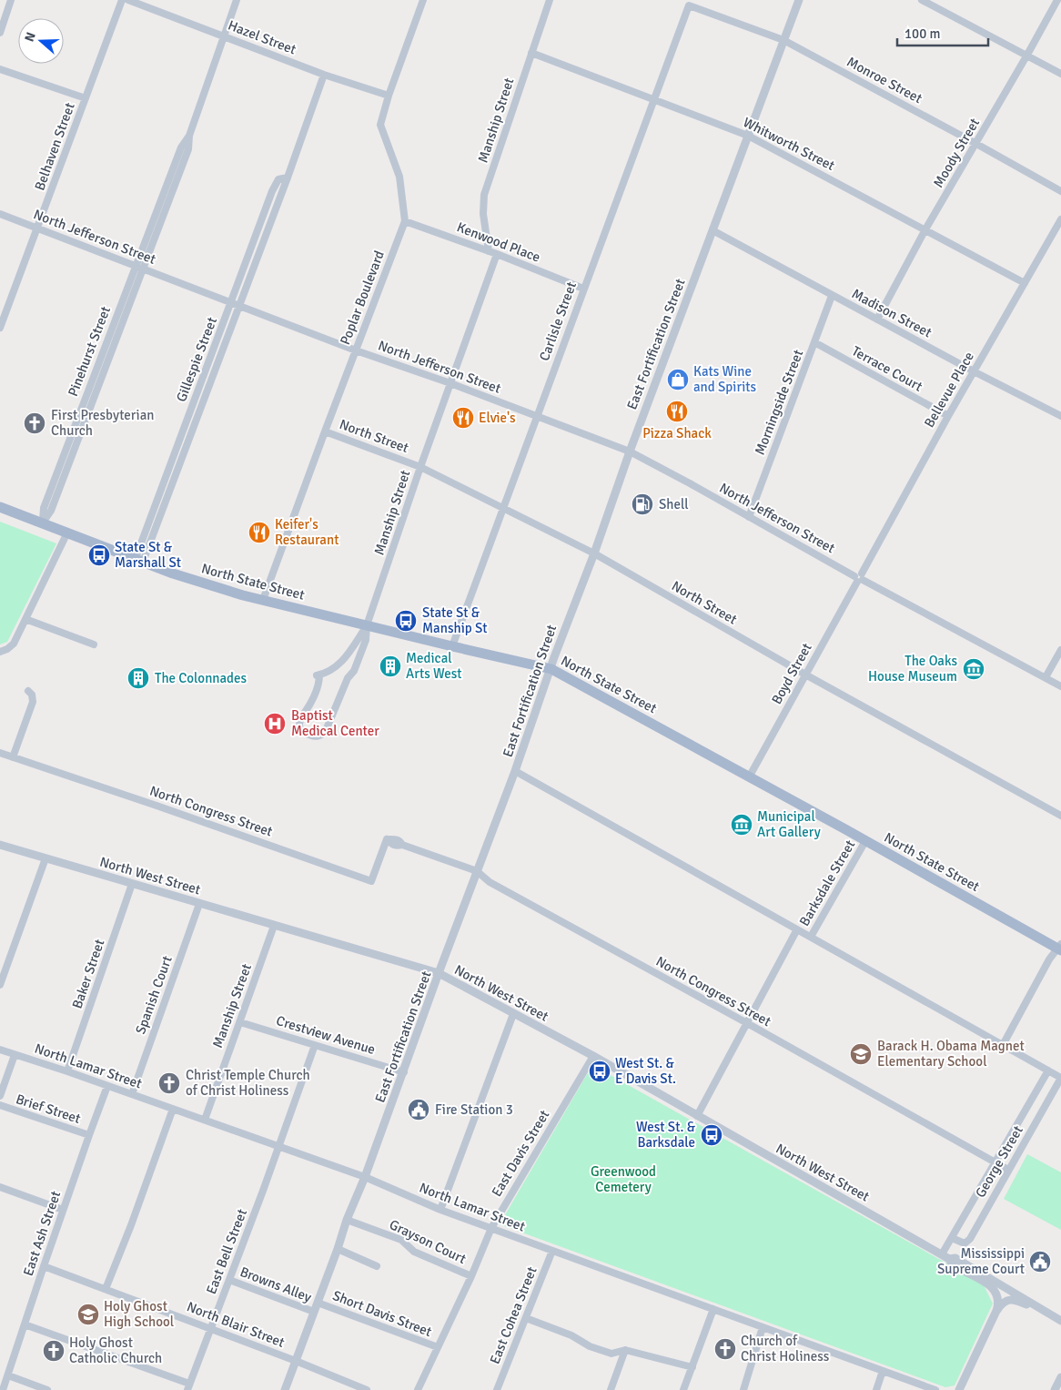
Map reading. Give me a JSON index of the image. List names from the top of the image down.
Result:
{
  "streets": {
    "main road": ["North State Street"],
    "street": [
      "Hazel Street",
      "Monroe Street",
      "Manship Street",
      "Whitworth Street",
      "Belhaven Street",
      "Moody Street",
      "North Jefferson Street",
      "Kenwood Place",
      "Poplar Boulevard",
      "Madison Street",
      "Carlisle Street",
      "East Fortification Street",
      "Pinehurst Street",
      "Gillespie Street",
      "Terrace Court",
      "Bellevue Place",
      "Morningside Street",
      "North Street",
      "Boyd Street",
      "North Congress Street",
      "North West Street",
      "Barksdale Street",
      "Baker Street",
      "Spanish Court",
      "Crestview Avenue",
      "North Lamar Street",
      "Brief Street",
      "East Davis Street",
      "George Street",
      "East Ash Street",
      "Grayson Court",
      "East Bell Street",
      "Browns Alley",
      "Short Davis Street",
      "East Cohea Street",
      "North Blair Street"
    ]
  },
  "crossings": [
    ["Hazel Street", "Poplar Boulevard"],
    ["Hazel Street", "Pinehurst Street"],
    ["Hazel Street", "Gillespie Street"],
    ["Monroe Street", "Moody Street"],
    ["Monroe Street", "Carlisle Street"],
    ["Monroe Street", "East Fortification Street"],
    ["Manship Street", "Whitworth Street"],
    ["Manship Street", "North Jefferson Street"],
    ["Manship Street", "Kenwood Place"],
    ["Manship Street", "North Street"],
    ["Manship Street", "North State Street"],
    ["Manship Street", "North West Street"],
    ["Manship Street", "Crestview Avenue"],
    ["Manship Street", "North Lamar Street"],
    ["Whitworth Street", "Moody Street"],
    ["Whitworth Street", "Carlisle Street"],
    ["Whitworth Street", "East Fortification Street"],
    ["Whitworth Street", "Bellevue Place"],
    ["Belhaven Street", "North Jefferson Street"],
    ["Moody Street", "Madison Street"],
    ["North Jefferson Street", "Poplar Boulevard"],
    ["North Jefferson Street", "Carlisle Street"],
    ["North Jefferson Street", "East Fortification Street"],
    ["North Jefferson Street", "Pinehurst Street"],
    ["North Jefferson Street", "Gillespie Street"],
    ["North Jefferson Street", "Bellevue Place"],
    ["North Jefferson Street", "Morningside Street"],
    ["North Jefferson Street", "Boyd Street"],
    ["Kenwood Place", "Poplar Boulevard"],
    ["Kenwood Place", "Carlisle Street"],
    ["Poplar Boulevard", "North Street"],
    ["Poplar Boulevard", "North State Street"],
    ["Madison Street", "East Fortification Street"],
    ["Madison Street", "Bellevue Place"],
    ["Madison Street", "Morningside Street"],
    ["Carlisle Street", "North Street"],
    ["Carlisle Street", "North State Street"],
    ["East Fortification Street", "North Street"],
    ["East Fortification Street", "North State Street"],
    ["East Fortification Street", "North Congress Street"],
    ["East Fortification Street", "North West Street"],
    ["East Fortification Street", "Crestview Avenue"],
    ["East Fortification Street", "North Lamar Street"],
    ["East Fortification Street", "Grayson Court"],
    ["East Fortification Street", "Browns Alley"],
    ["East Fortification Street", "Short Davis Street"],
    ["East Fortification Street", "North Blair Street"],
    ["Pinehurst Street", "North State Street"],
    ["Gillespie Street", "North State Street"],
    ["Terrace Court", "Bellevue Place"],
    ["Terrace Court", "Morningside Street"],
    ["Bellevue Place", "Boyd Street"],
    ["North Street", "Boyd Street"],
    ["North State Street", "Boyd Street"],
    ["North State Street", "Barksdale Street"],
    ["North Congress Street", "Barksdale Street"],
    ["North Congress Street", "George Street"],
    ["North West Street", "Barksdale Street"],
    ["North West Street", "Baker Street"],
    ["North West Street", "Spanish Court"],
    ["North West Street", "East Davis Street"],
    ["North West Street", "George Street"],
    ["Baker Street", "North Lamar Street"],
    ["Spanish Court", "North Lamar Street"],
    ["Crestview Avenue", "East Bell Street"],
    ["North Lamar Street", "East Davis Street"],
    ["North Lamar Street", "East Ash Street"],
    ["North Lamar Street", "East Bell Street"],
    ["North Lamar Street", "East Cohea Street"],
    ["Brief Street", "East Ash Street"],
    ["East Davis Street", "Grayson Court"],
    ["East Davis Street", "Short Davis Street"],
    ["East Ash Street", "North Blair Street"],
    ["East Bell Street", "Browns Alley"],
    ["East Bell Street", "North Blair Street"]
  ],
  "parks": ["Greenwood Cemetery"],
  "places": {
    "shop": ["Kats Wine and Spirits"],
    "restaurant": ["Pizza Shack", "Elvie's", "Keifer's Restaurant"],
    "church": [
      "First Presbyterian Church",
      "Christ Temple Church of Christ Holiness",
      "Church of Christ Holiness",
      "Holy Ghost Catholic Church"
    ],
    "fuel station": ["Shell"],
    "bus stop": [
      "State St & Marshall St",
      "State St & Manship St",
      "West St. & E Davis St.",
      "West St. & Barksdale"
    ],
    "building": ["Medical Arts West", "The Colonnades"],
    "museum": ["The Oaks House Museum", "Municipal Art Gallery"],
    "hospital": ["Baptist Medical Center"],
    "school or university": ["Barack H. Obama Magnet Elementary School", "Holy Ghost High School"],
    "public building": ["Fire Station 3", "Mississippi Supreme Court"]
  },
  "scale_bar": "100 m",
  "north": "left"
}
